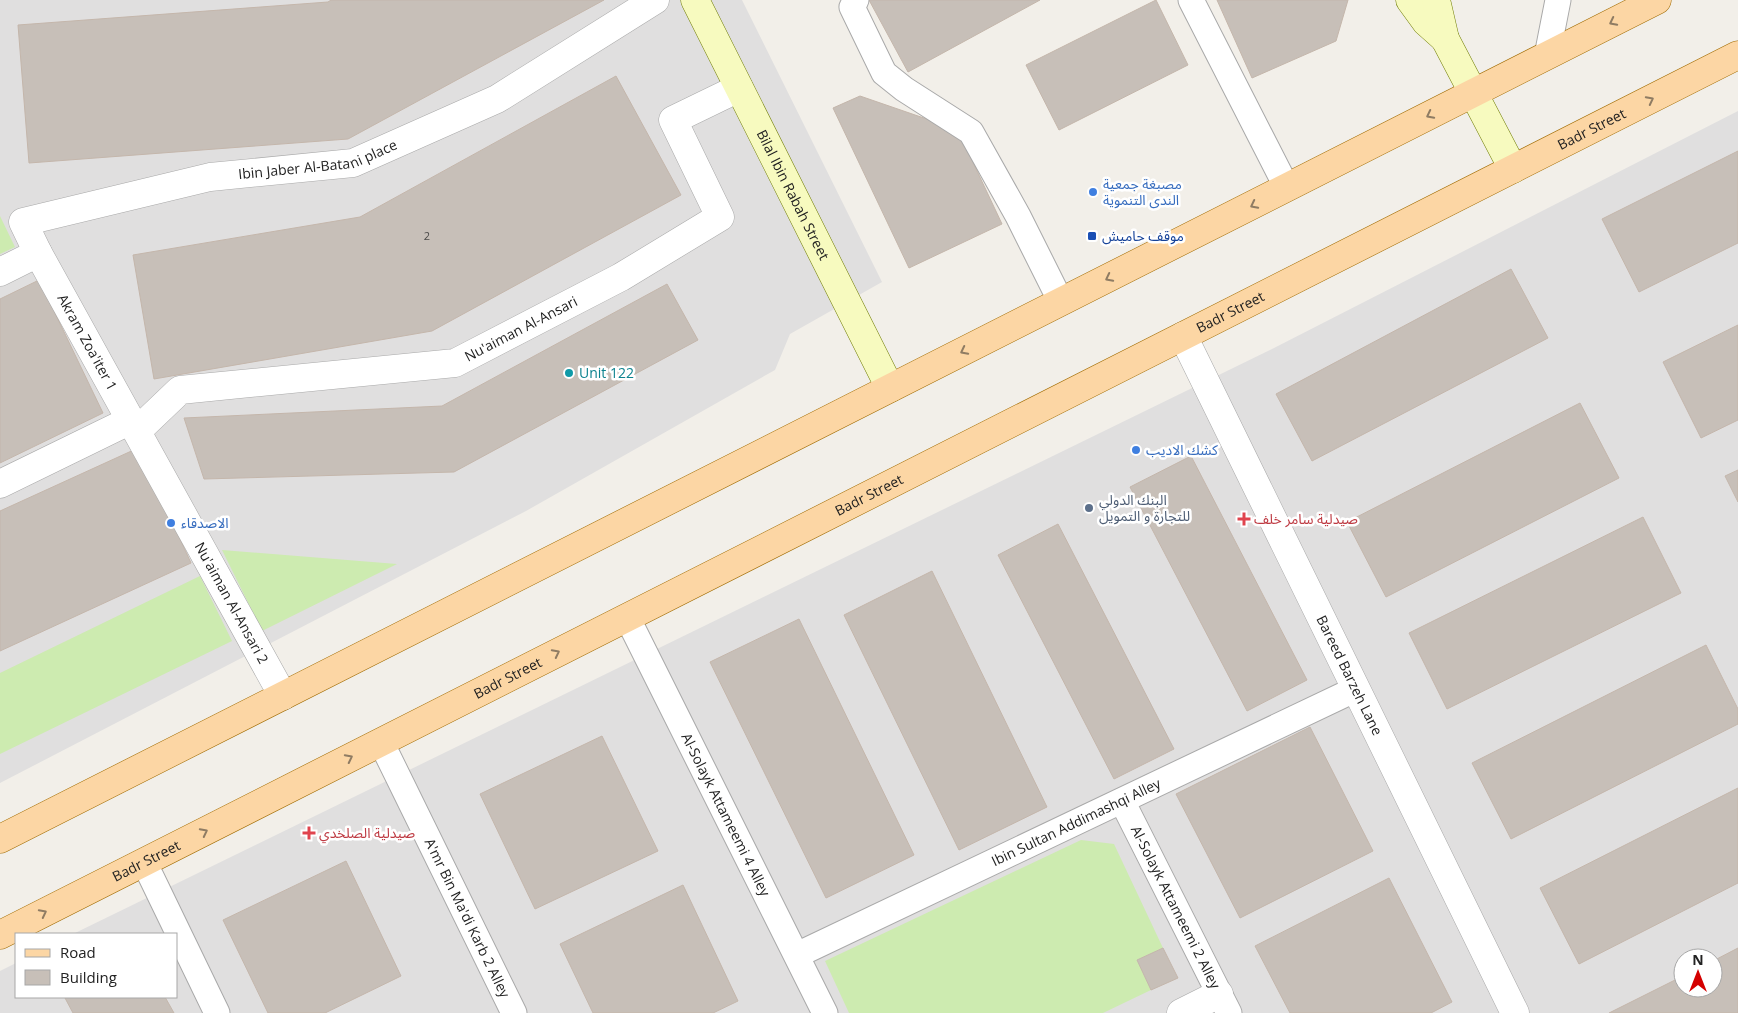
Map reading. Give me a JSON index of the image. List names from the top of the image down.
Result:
{
  "streets": {
    "main road": ["Badr Street", "Bilal Ibin Rabah Street"],
    "street": [
      "Ibin Jaber Al-Batani place",
      "Nu'aiman Al-Ansari",
      "Akram Zoa'iter 1",
      "Nu'aiman Al-Ansari 2",
      "Bareed Barzeh Lane"
    ],
    "lane": [
      "Al-Solayk Attameemi 4 Alley",
      "Ibin Sultan Addimashqi Alley",
      "Al-Solayk Attameemi 2 Alley",
      "A'mr Bin Ma'di Karb 2 Alley"
    ]
  },
  "crossings": [
    ["Badr Street", "Bareed Barzeh Lane"],
    ["Badr Street", "Al-Solayk Attameemi 4 Alley"],
    ["Badr Street", "A'mr Bin Ma'di Karb 2 Alley"],
    ["Ibin Jaber Al-Batani place", "Akram Zoa'iter 1"],
    ["Bilal Ibin Rabah Street", "Nu'aiman Al-Ansari"],
    ["Nu'aiman Al-Ansari", "Akram Zoa'iter 1"],
    ["Nu'aiman Al-Ansari", "Nu'aiman Al-Ansari 2"],
    ["Akram Zoa'iter 1", "Nu'aiman Al-Ansari 2"],
    ["Bareed Barzeh Lane", "Ibin Sultan Addimashqi Alley"],
    ["Al-Solayk Attameemi 4 Alley", "Ibin Sultan Addimashqi Alley"],
    ["Ibin Sultan Addimashqi Alley", "Al-Solayk Attameemi 2 Alley"]
  ],
  "places": {
    "other": [
      "مصبغة جمعية الندى التنموية",
      "Unit 122",
      "كشك الاديب",
      "البنك الدولي للتجارة و التمويل",
      "الاصدقاء"
    ],
    "transit": ["موقف حاميش"],
    "health": ["صيدلية سامر خلف", "صيدلية الصلخدي"]
  },
  "house_numbers": ["2"],
  "legend": ["Road", "Building"],
  "north": "top"
}
